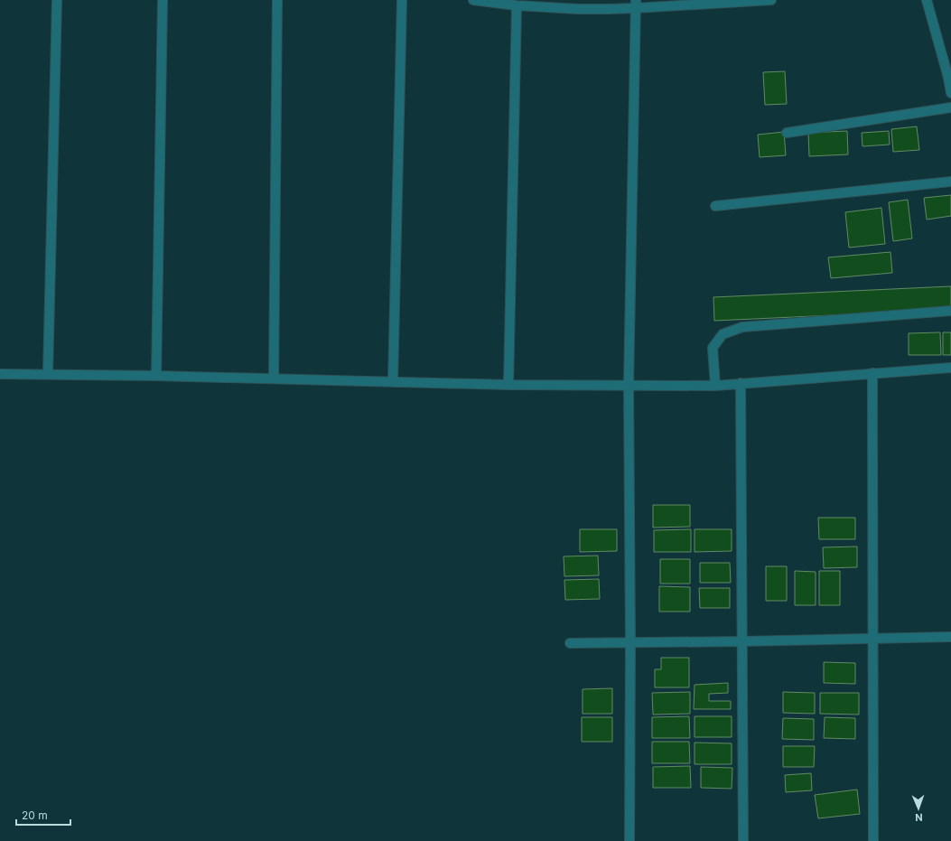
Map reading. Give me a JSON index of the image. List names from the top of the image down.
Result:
{
  "scale_bar": "20 m",
  "north": "bottom"
}
